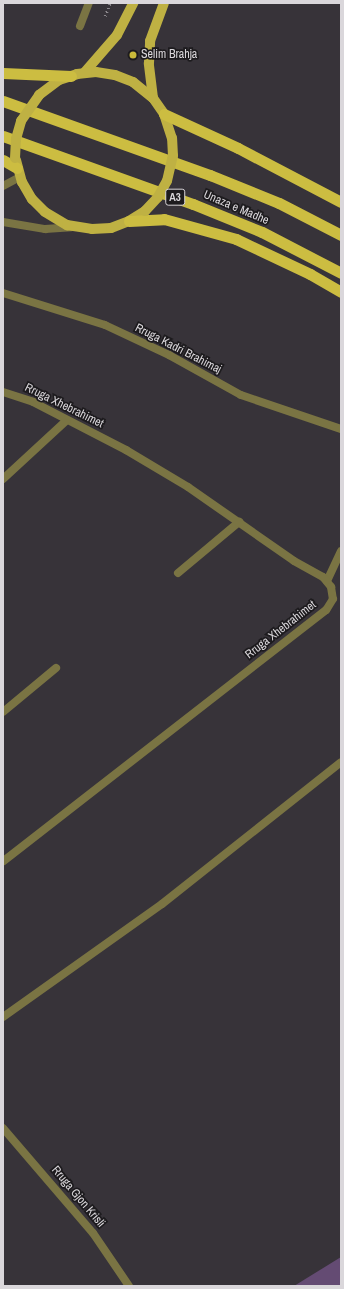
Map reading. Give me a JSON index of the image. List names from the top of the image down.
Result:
{
  "streets": {
    "highway": ["A3", "Unaza e Madhe"],
    "street": ["Rruga Kadri Brahimaj", "Rruga Xhebrahimet", "Rruga Gjon Krisli"]
  },
  "places": ["Selim Brahja"]
}
